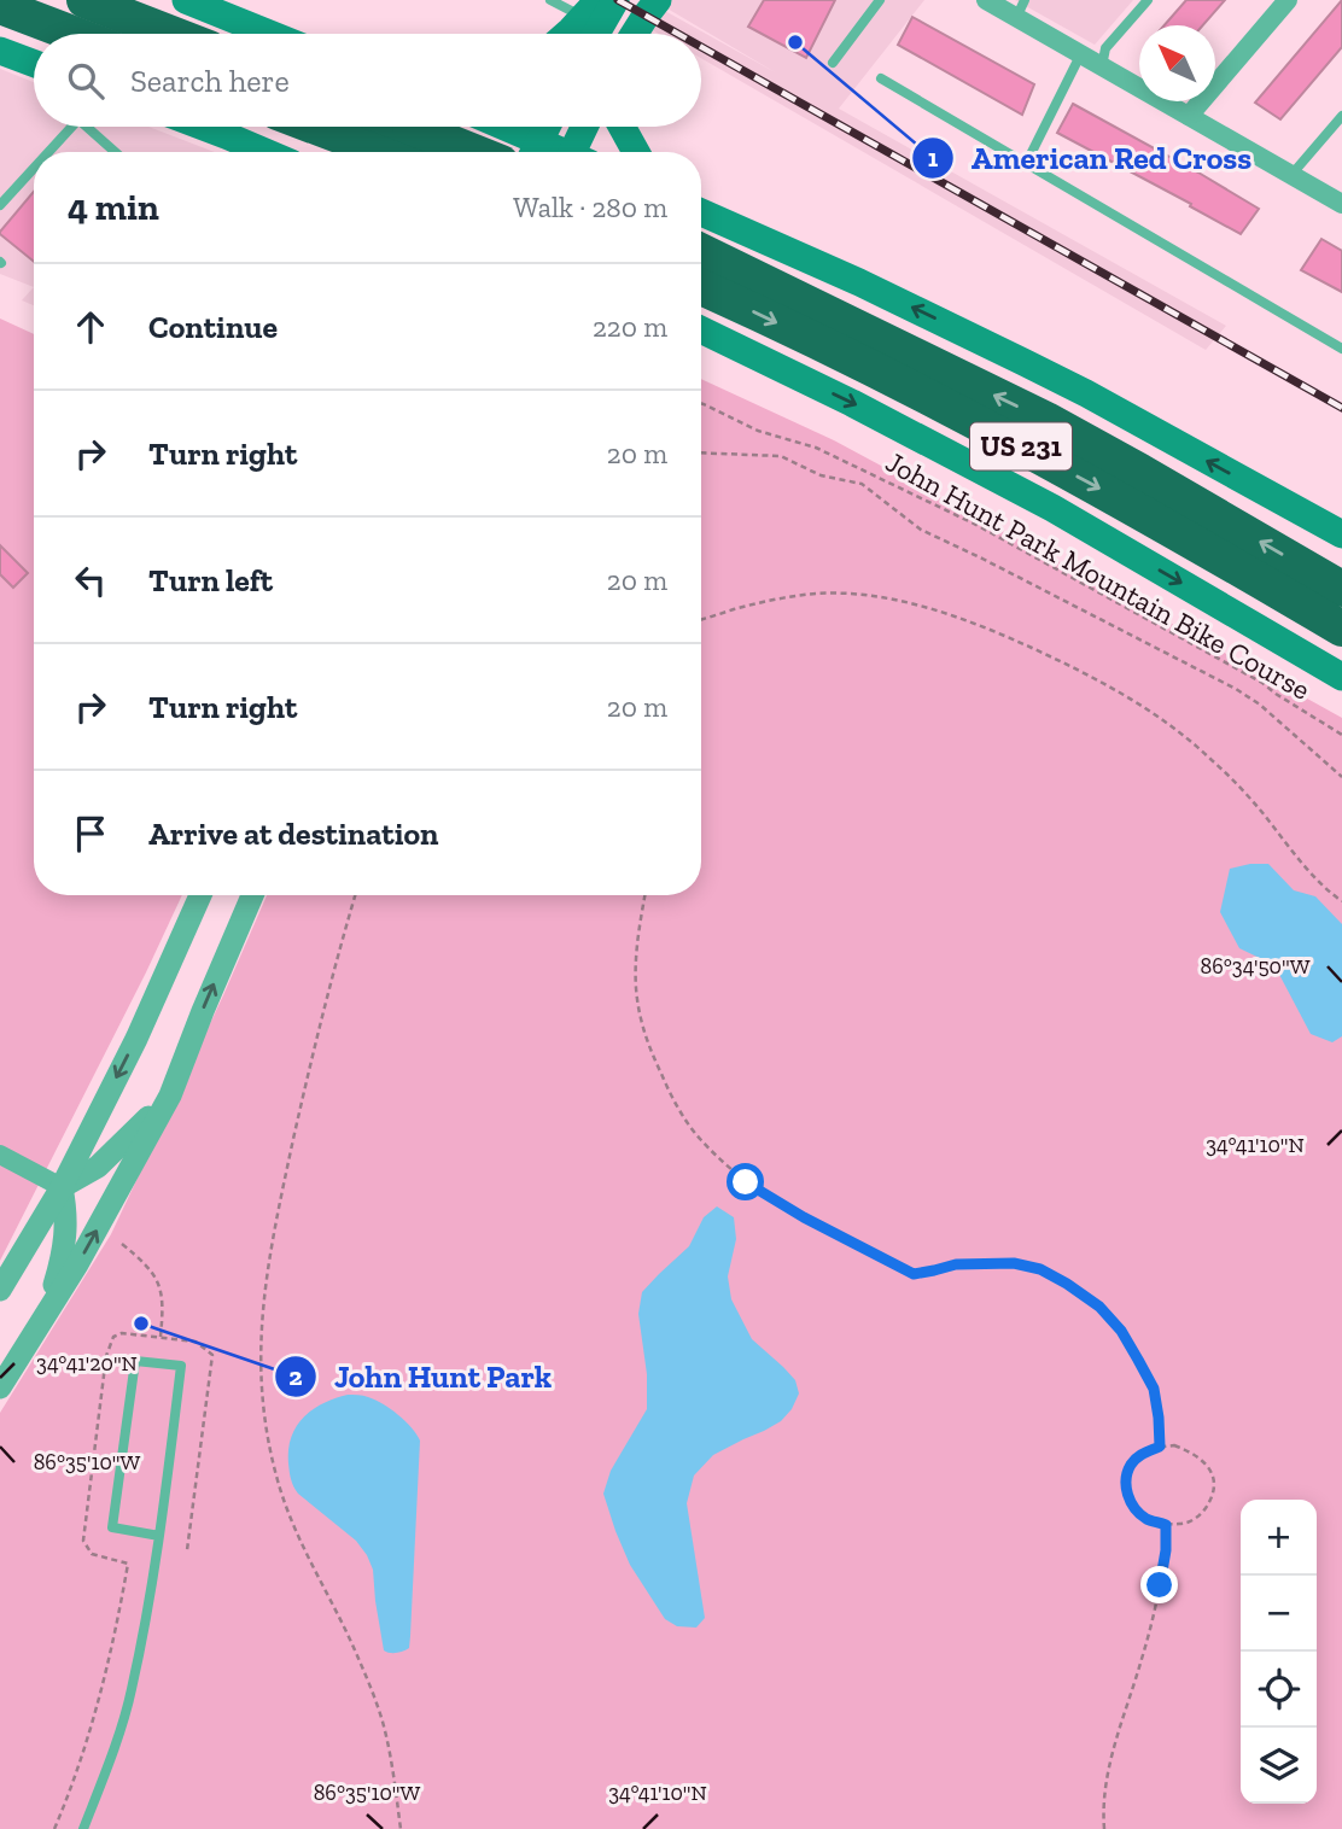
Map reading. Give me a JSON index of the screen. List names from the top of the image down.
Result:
{
  "streets": {
    "highway": ["US 231"],
    "path": ["John Hunt Park Mountain Bike Course"]
  },
  "places": ["American Red Cross", "John Hunt Park"],
  "north": "top left",
  "page": {
    "search": "Search here",
    "heading": ["4 min", "Walk · 280 m"],
    "list": [
      ["Continue", "220 m"],
      ["Turn right", "20 m"],
      ["Turn left", "20 m"],
      ["Turn right", "20 m"],
      "Arrive at destination"
    ],
    "map_buttons": ["+", "−"]
  },
  "coordinates": [
    "86°34'50\"W",
    "34°41'10\"N",
    "34°41'20\"N",
    "86°35'10\"W"
  ]
}
